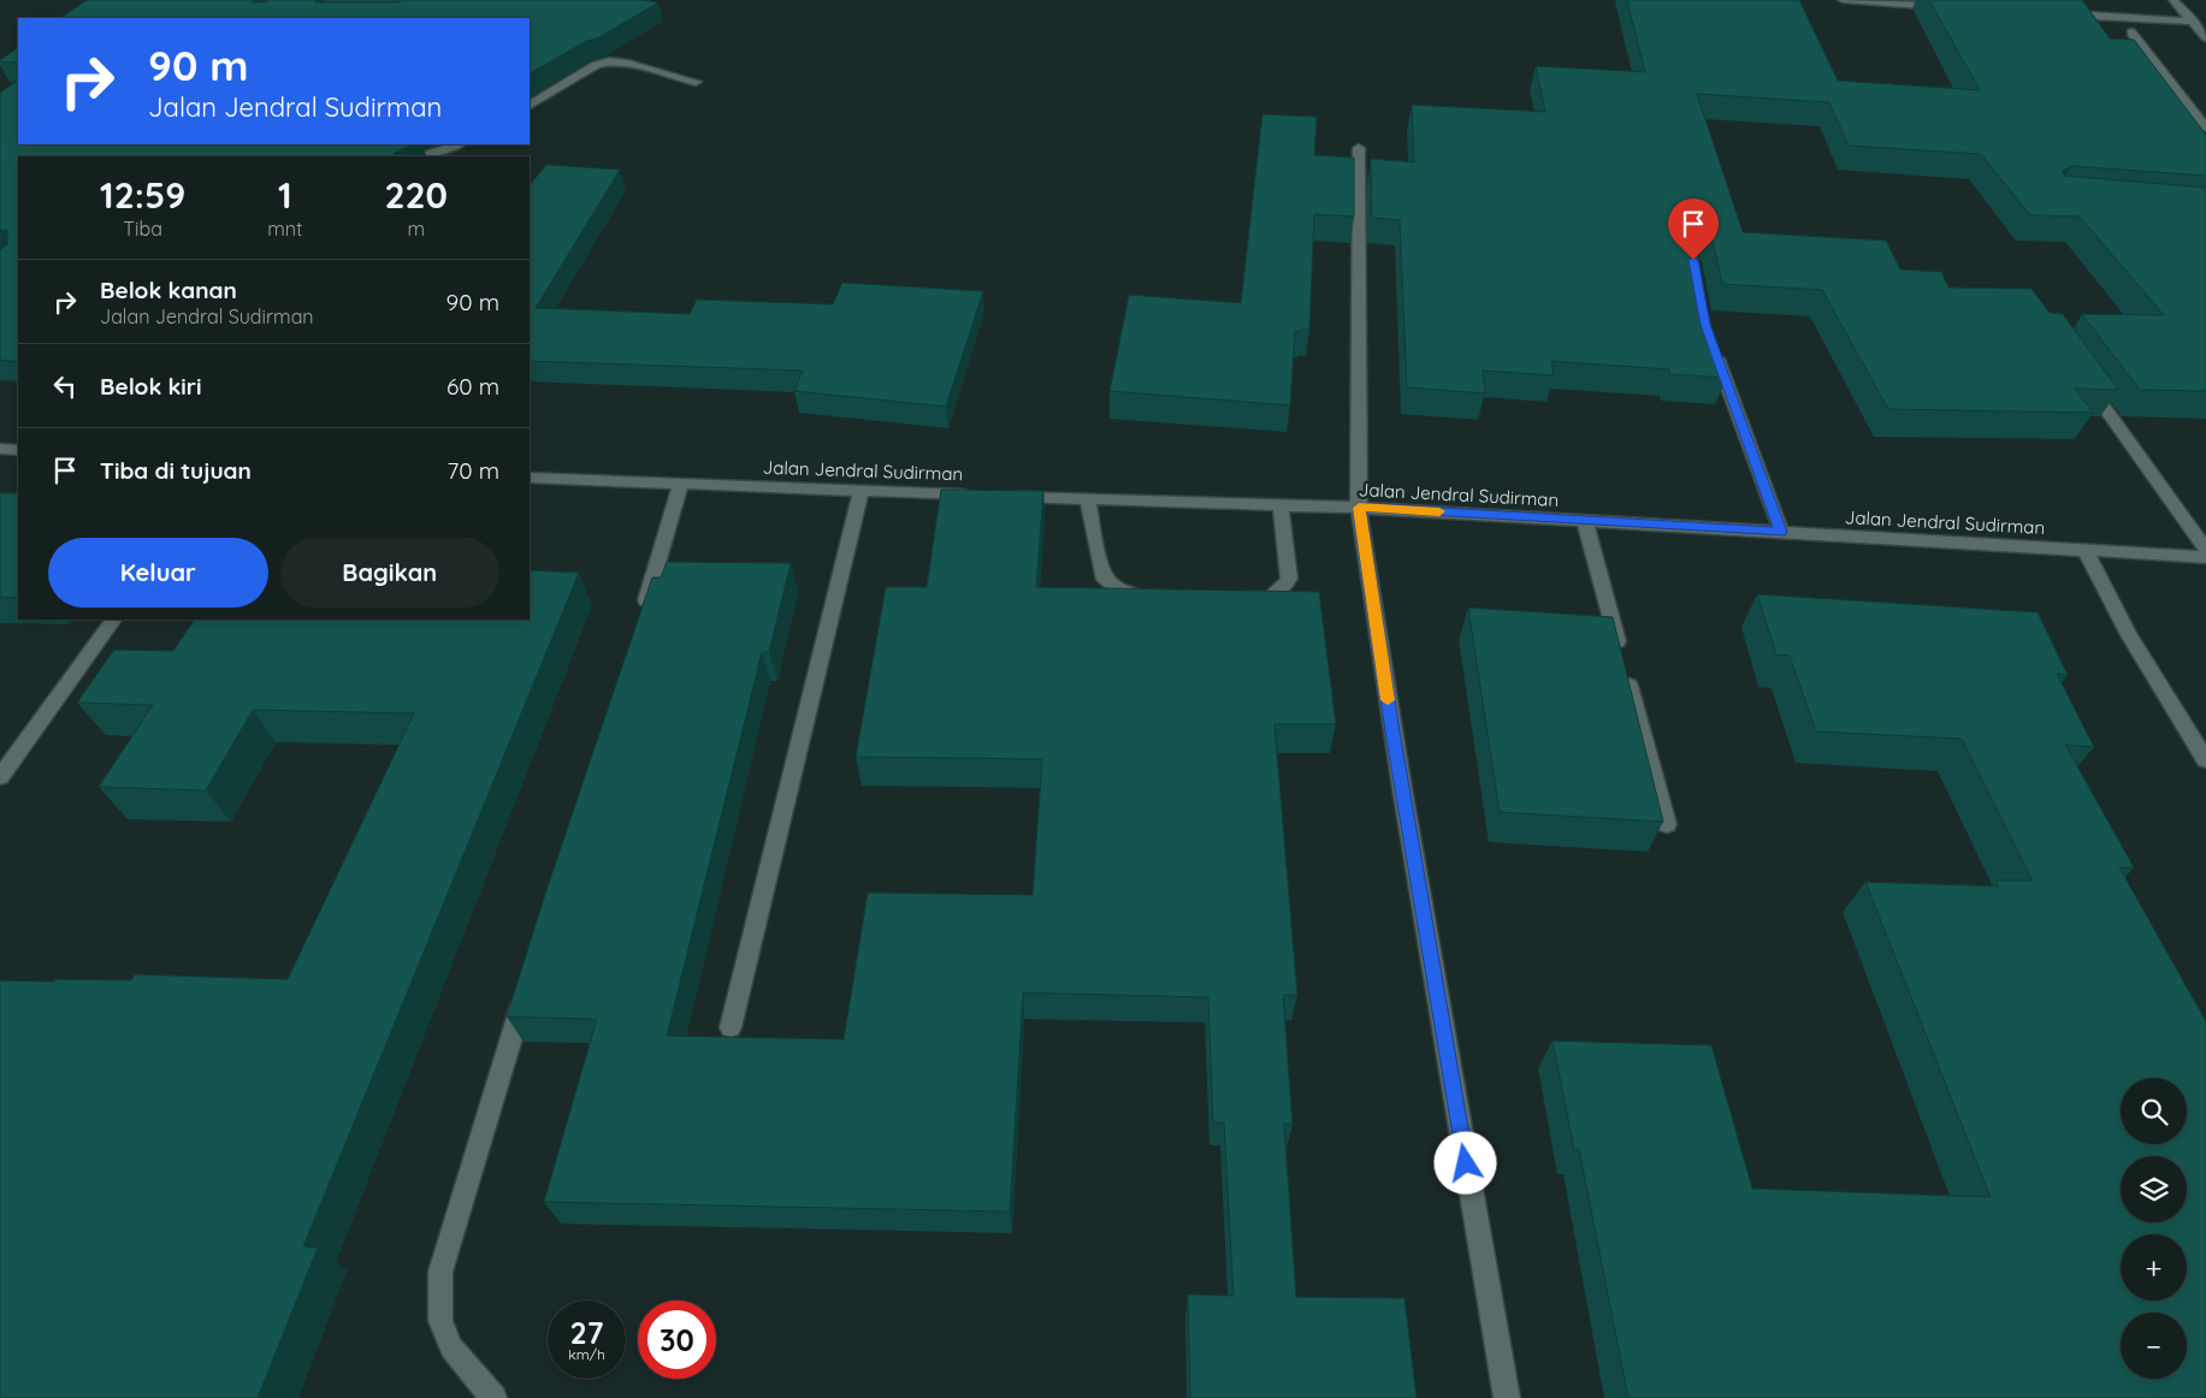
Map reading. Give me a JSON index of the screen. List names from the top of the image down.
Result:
{
  "streets": {
    "street": ["Jalan Jendral Sudirman"]
  },
  "page": {
    "turn": ["90 m", "Jalan Jendral Sudirman"],
    "eta": [
      "12:59",
      "Tiba",
      "1",
      "mnt",
      "220",
      "m"
    ],
    "list": [
      {
        "name": "Belok kanan",
        "note": "Jalan Jendral Sudirman",
        "value": "90 m"
      },
      {
        "name": "Belok kiri",
        "value": "60 m"
      },
      {
        "name": "Tiba di tujuan",
        "value": "70 m"
      }
    ],
    "buttons": ["Keluar", "Bagikan"],
    "map_buttons": ["+", "−"],
    "speed": "27 km/h",
    "limit": "30"
  }
}
